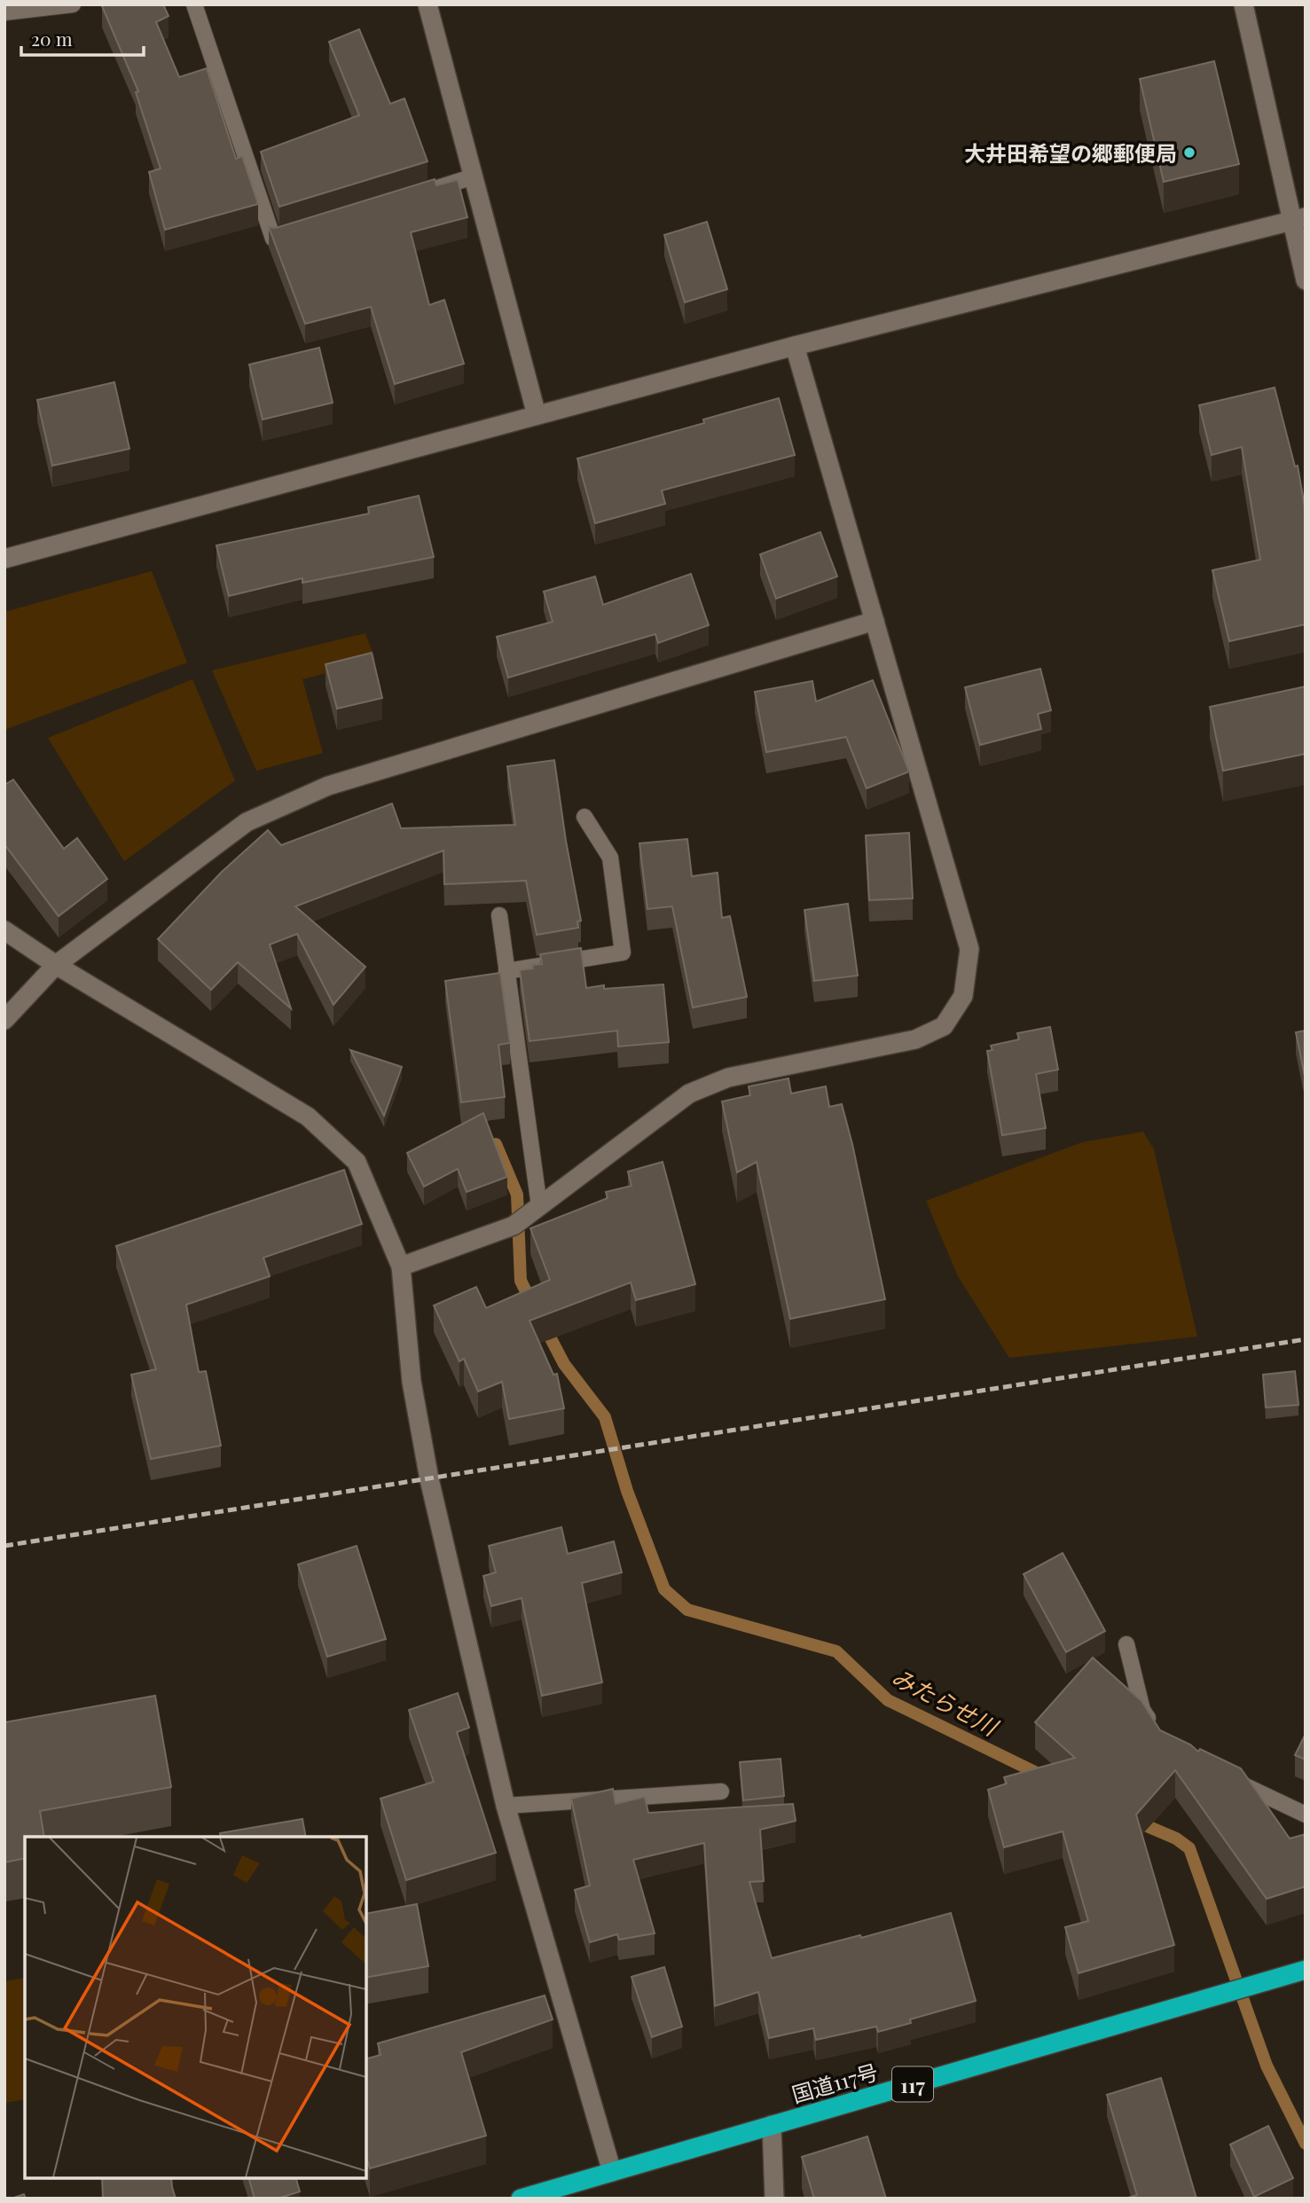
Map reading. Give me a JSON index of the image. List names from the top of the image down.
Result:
{
  "streets": {
    "highway": ["国道117号", "117"]
  },
  "water": ["みたらせ川"],
  "places": ["大井田希望の郷郵便局"],
  "scale_bar": "20 m"
}
